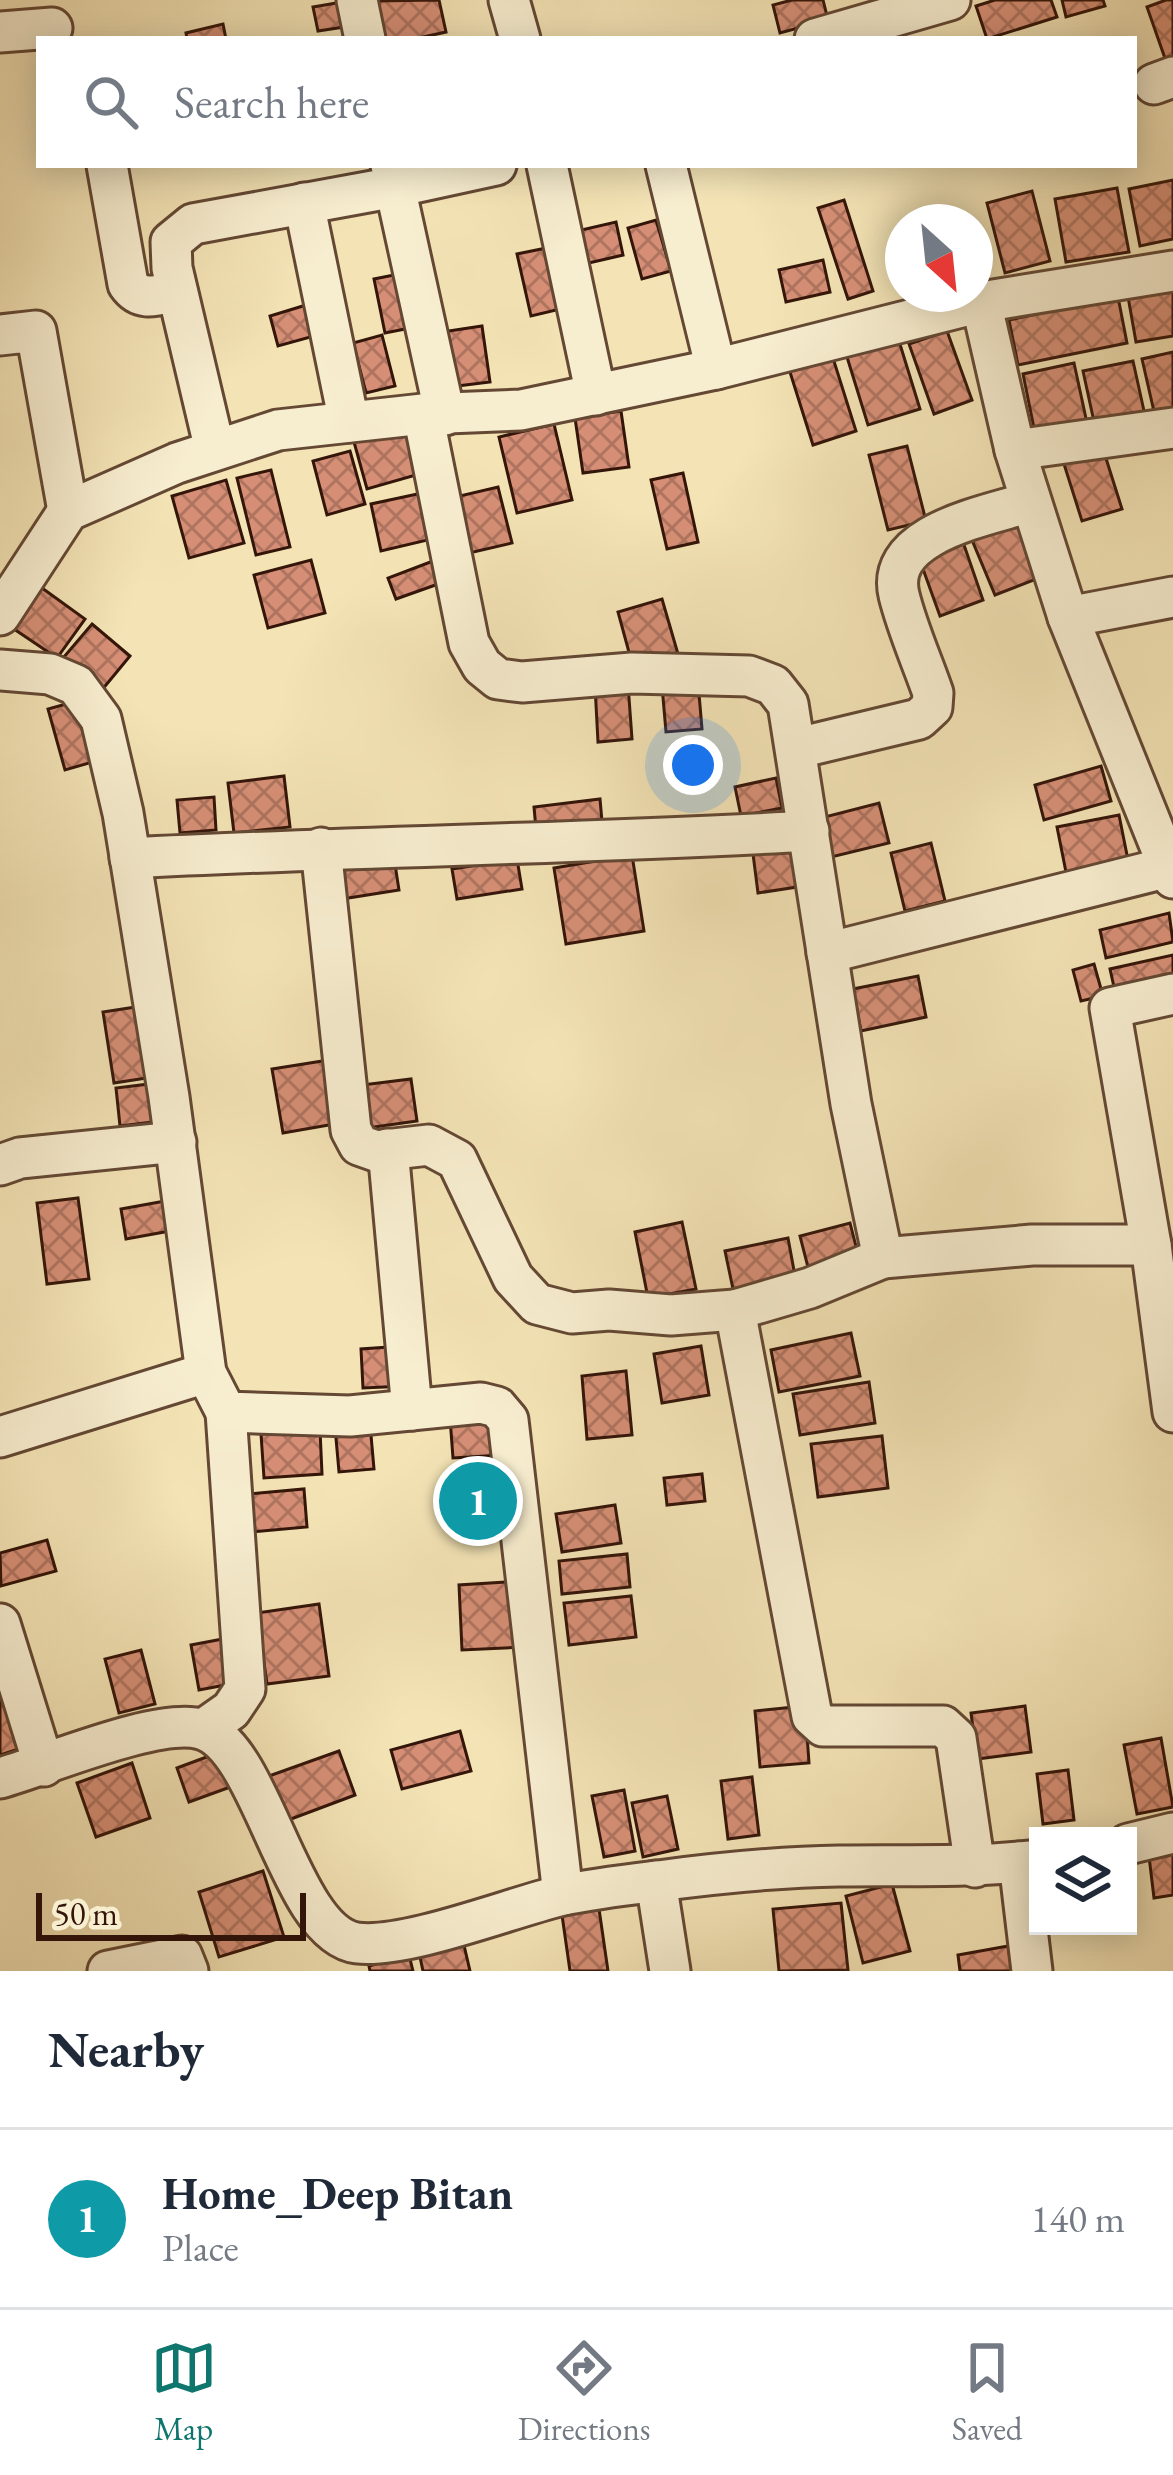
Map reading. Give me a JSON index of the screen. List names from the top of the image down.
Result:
{
  "scale_bar": "50 m",
  "north": "bottom right",
  "page": {
    "search": "Search here",
    "pins": "1",
    "scale": "50 m",
    "heading": "Nearby",
    "list": [
      {
        "mark": "1",
        "name": "Home_Deep Bitan",
        "note": "Place",
        "value": "140 m"
      }
    ],
    "nav": ["Map", "Directions", "Saved"]
  }
}
